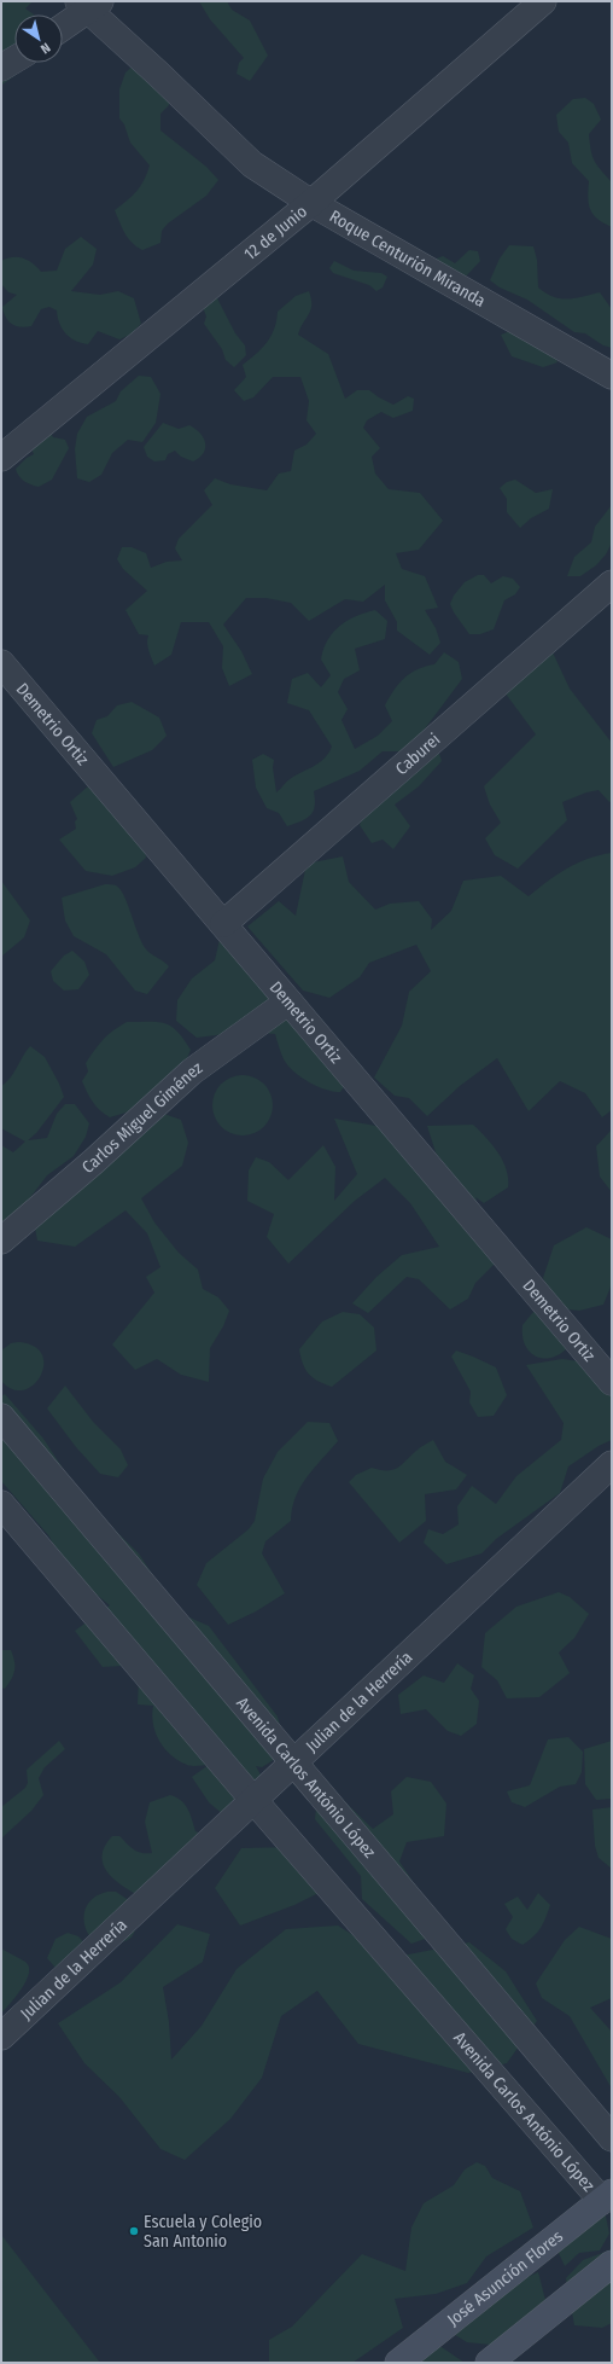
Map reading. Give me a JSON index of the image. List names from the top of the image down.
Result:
{
  "streets": {
    "street": [
      "12 de Junio",
      "Roque Centurión Miranda",
      "Demetrio Ortiz",
      "Caburei",
      "Carlos Miguel Giménez",
      "Julian de la Herrería",
      "Avenida Carlos António López",
      "José Asunción Flores"
    ]
  },
  "crossings": [
    ["12 de Junio", "Roque Centurión Miranda"],
    ["Demetrio Ortiz", "Caburei"],
    ["Demetrio Ortiz", "Carlos Miguel Giménez"],
    ["Julian de la Herrería", "Avenida Carlos António López"],
    ["Avenida Carlos António López", "José Asunción Flores"]
  ],
  "places": ["Escuela y Colegio San Antonio"],
  "north": "bottom right"
}
